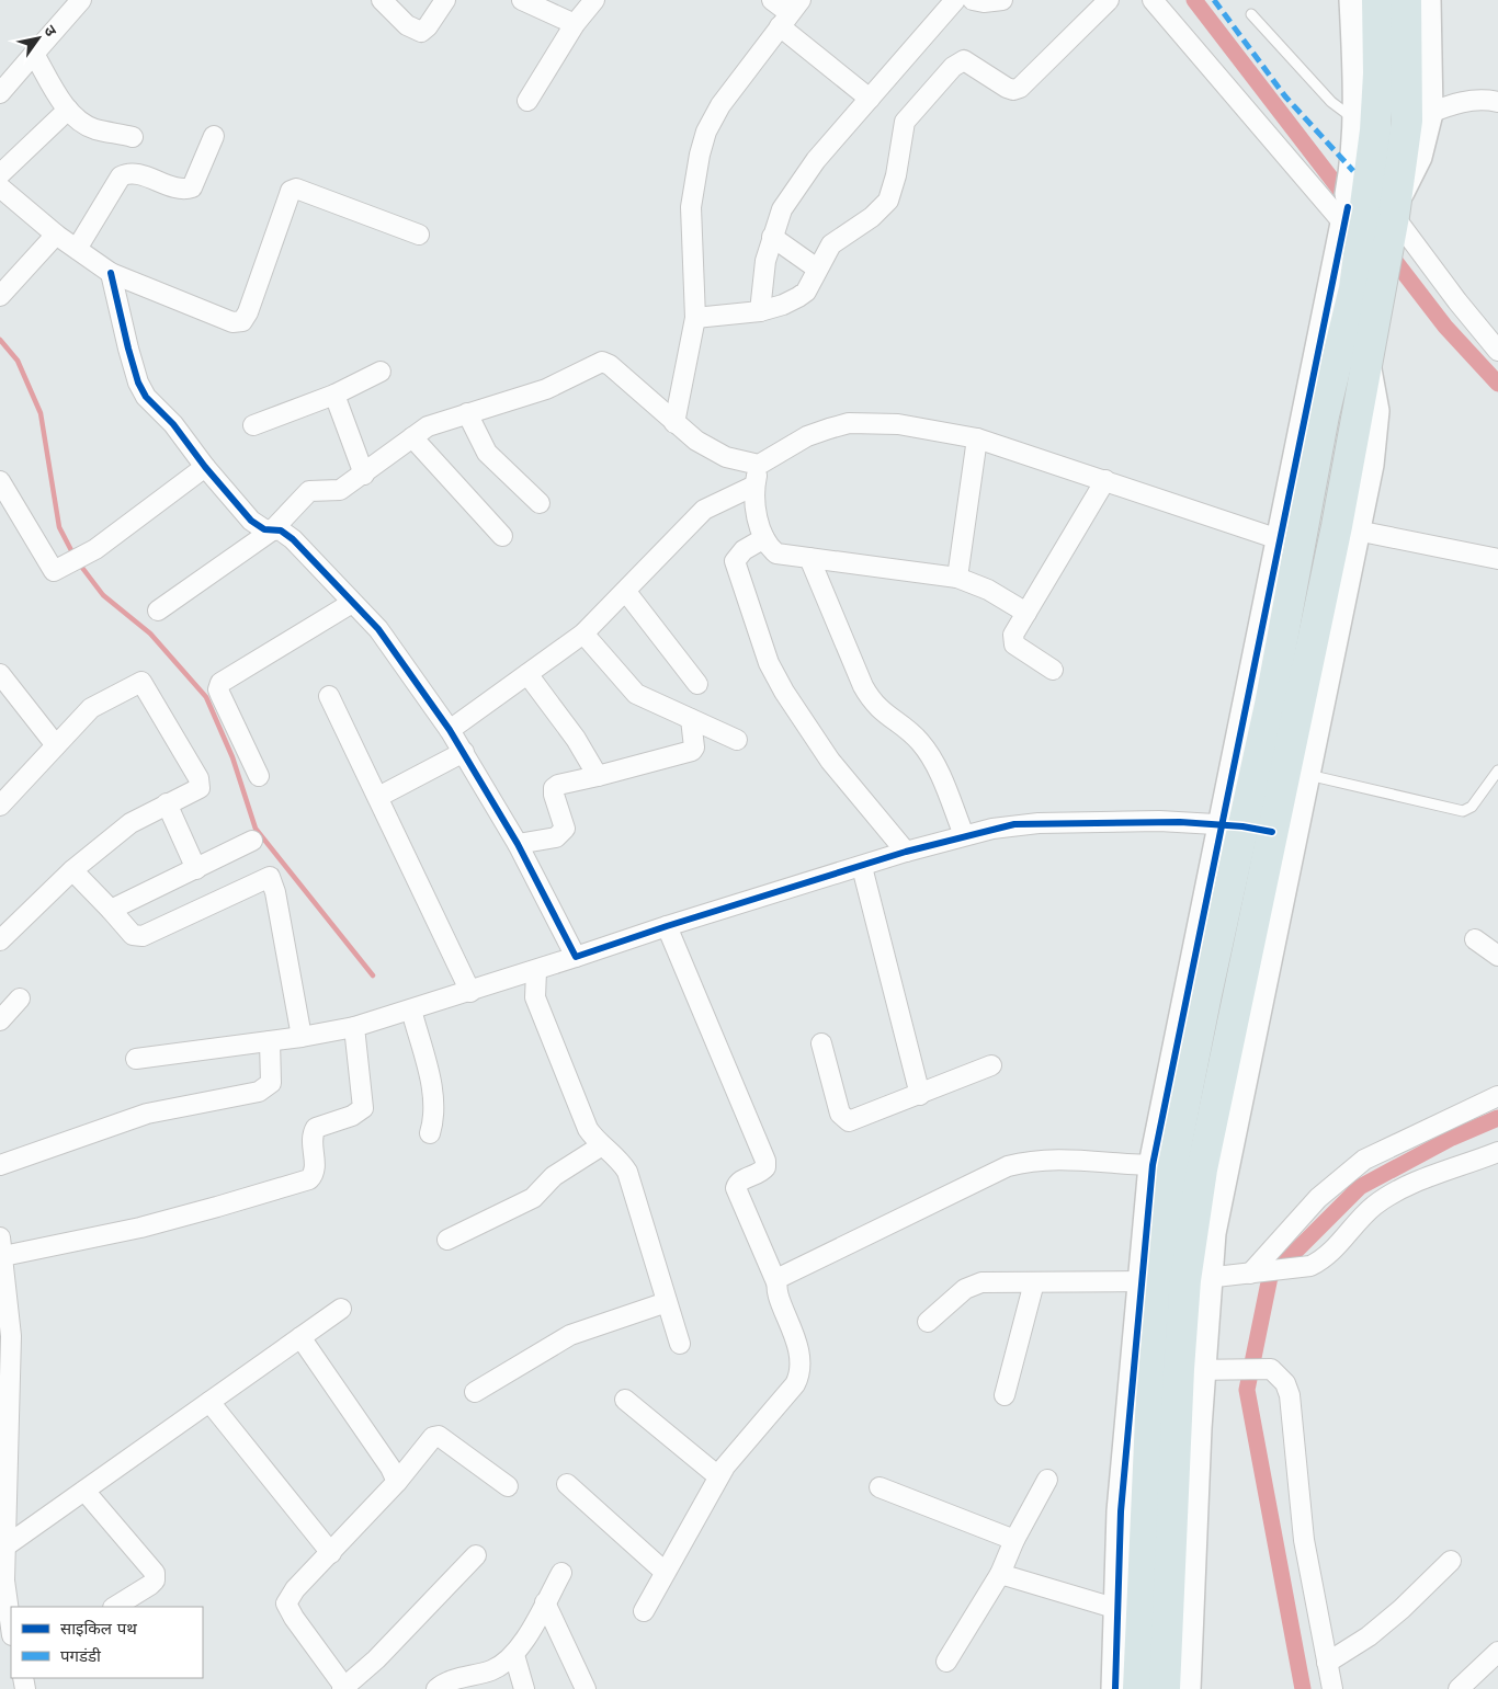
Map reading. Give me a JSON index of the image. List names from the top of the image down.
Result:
{
  "legend": ["साइकिल पथ", "पगडंडी"],
  "north": "top right"
}
